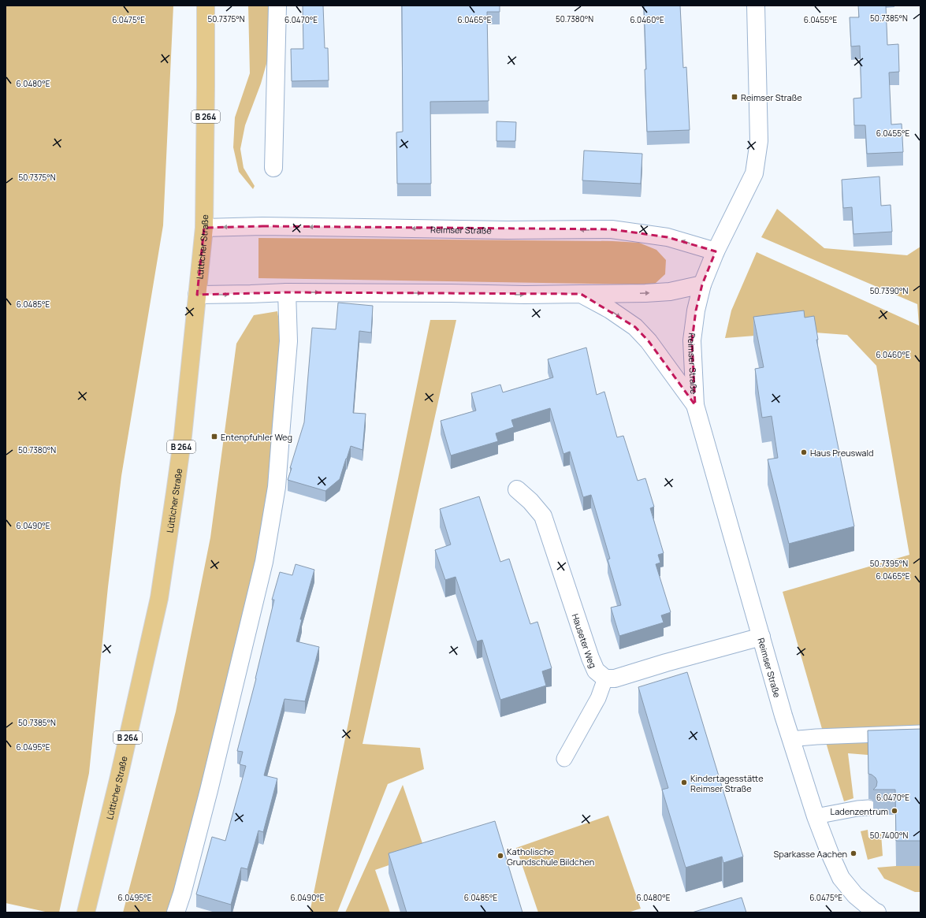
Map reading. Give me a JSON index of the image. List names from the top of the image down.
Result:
{
  "streets": {
    "main road": ["B 264", "Lütticher Straße"],
    "street": ["Reimser Straße", "Hauseter Weg"]
  },
  "crossings": [
    ["Reimser Straße", "Lütticher Straße"]
  ],
  "places": {
    "transit": ["Reimser Straße", "Entenpfuhler Weg"],
    "other": [
      "Haus Preuswald",
      "Kindertagesstätte Reimser Straße",
      "Ladenzentrum",
      "Sparkasse Aachen",
      "Katholische Grundschule Bildchen"
    ]
  },
  "coordinates": [
    "50.7385°N",
    "50.7375°N",
    "50.7380°N",
    "6.0455°E",
    "6.0475°E",
    "6.0470°E",
    "6.0465°E",
    "6.0460°E",
    "6.0480°E",
    "50.7390°N",
    "6.0485°E",
    "6.0490°E",
    "50.7395°N",
    "6.0495°E",
    "50.7400°N"
  ]
}
